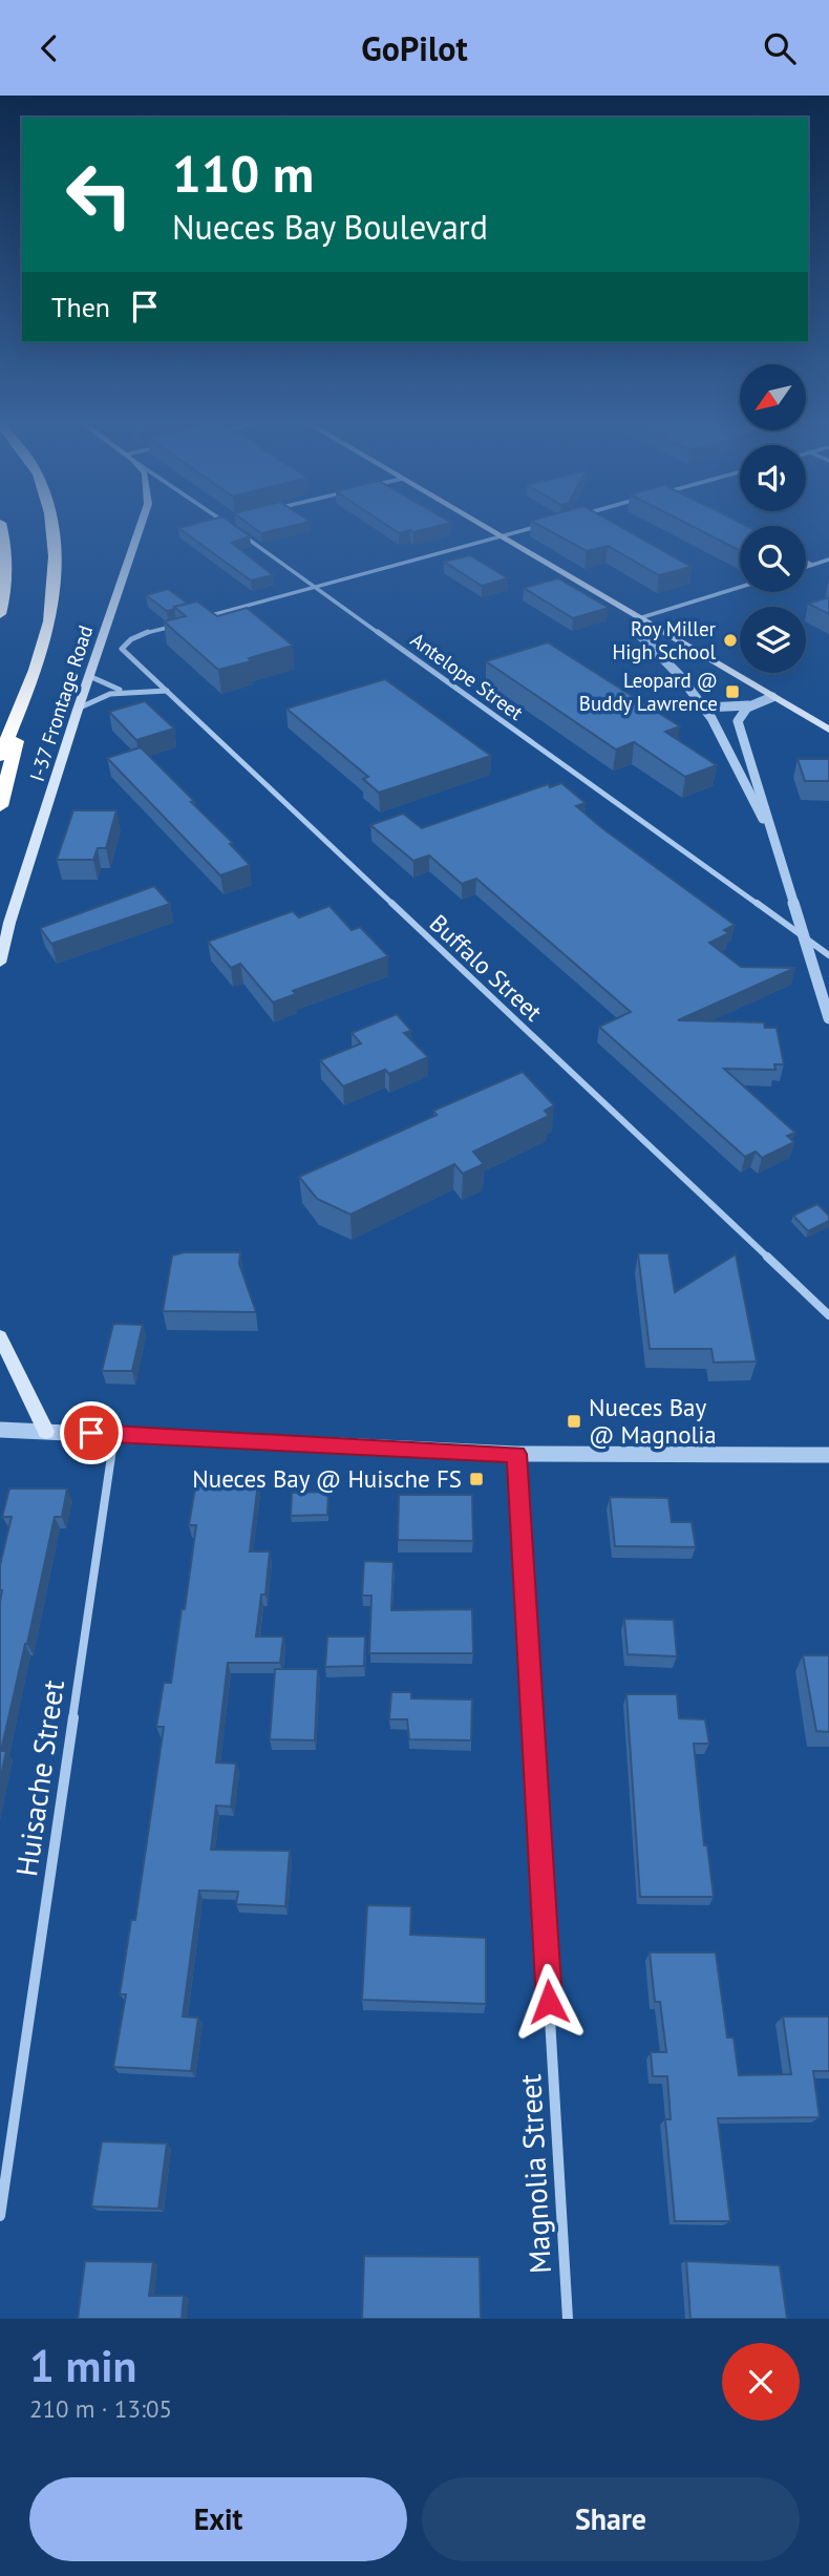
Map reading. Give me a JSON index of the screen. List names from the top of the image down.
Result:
{
  "streets": {
    "main road": ["I-37 Frontage Road"],
    "street": [
      "Antelope Street",
      "Buffalo Street",
      "Huisache Street",
      "Magnolia Street"
    ]
  },
  "places": {
    "other": ["Roy Miller High School"],
    "transit": ["Leopard @ Buddy Lawrence", "Nueces Bay @ Magnolia", "Nueces Bay @ Huische FS"]
  },
  "north": "bottom left",
  "page": {
    "header": "GoPilot",
    "turn": ["110 m", "Nueces Bay Boulevard"],
    "then": "Then",
    "heading": ["1 min", "210 m · 13:05"],
    "buttons": ["Exit", "Share"]
  }
}
